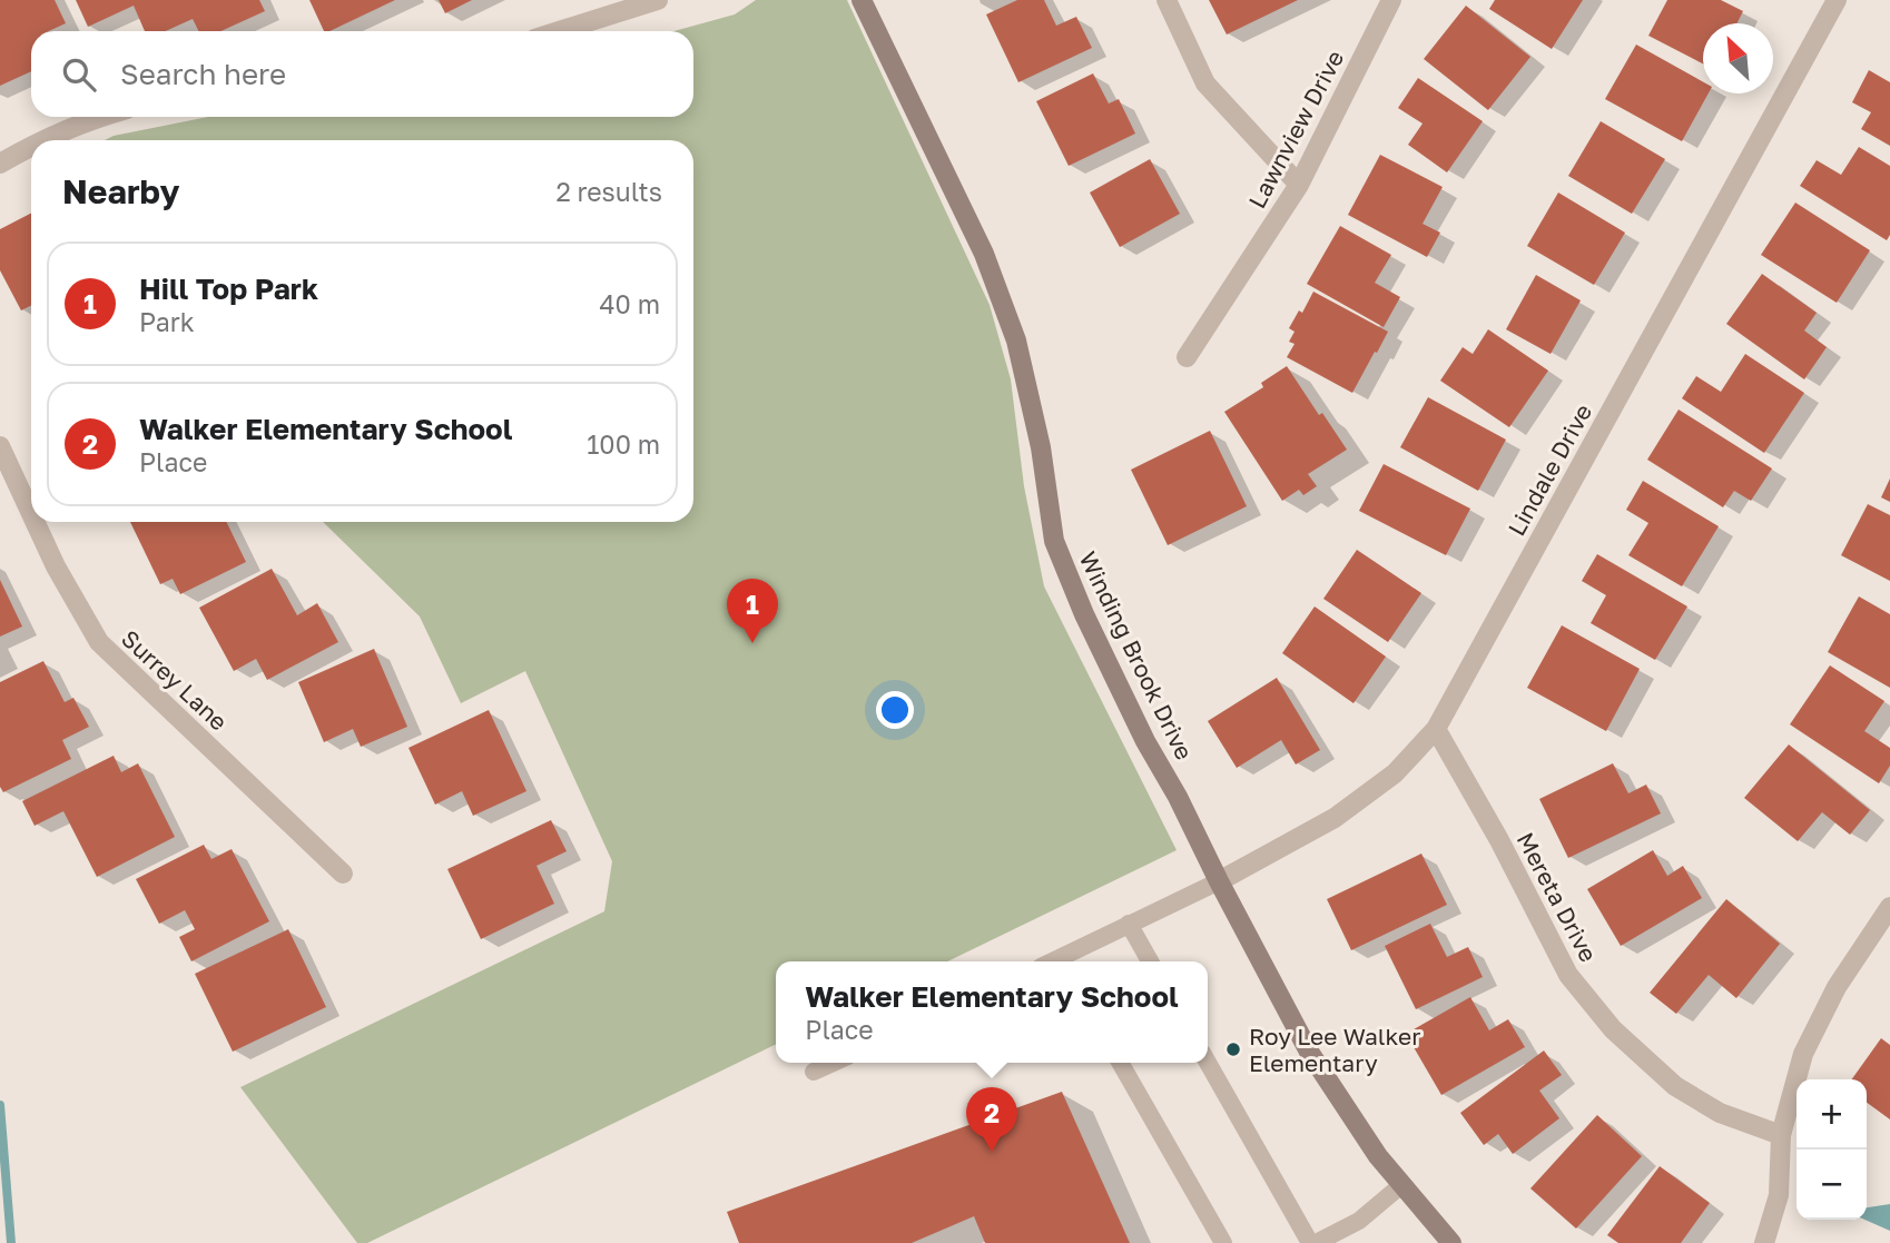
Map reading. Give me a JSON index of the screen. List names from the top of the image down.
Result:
{
  "streets": {
    "street": [
      "Lawnview Drive",
      "Lindale Drive",
      "Winding Brook Drive",
      "Surrey Lane",
      "Mereta Drive"
    ]
  },
  "crossings": [
    ["Lindale Drive", "Winding Brook Drive"],
    ["Lindale Drive", "Mereta Drive"]
  ],
  "places": ["Roy Lee Walker Elementary"],
  "north": "top left",
  "page": {
    "search": "Search here",
    "heading": ["Nearby", "2 results"],
    "list": [
      {
        "mark": "1",
        "name": "Hill Top Park",
        "note": "Park",
        "value": "40 m"
      },
      {
        "mark": "2",
        "name": "Walker Elementary School",
        "note": "Place",
        "value": "100 m"
      }
    ],
    "pins": ["1", "2"],
    "popup": ["Walker Elementary School", "Place"],
    "map_buttons": ["+", "−"]
  }
}
